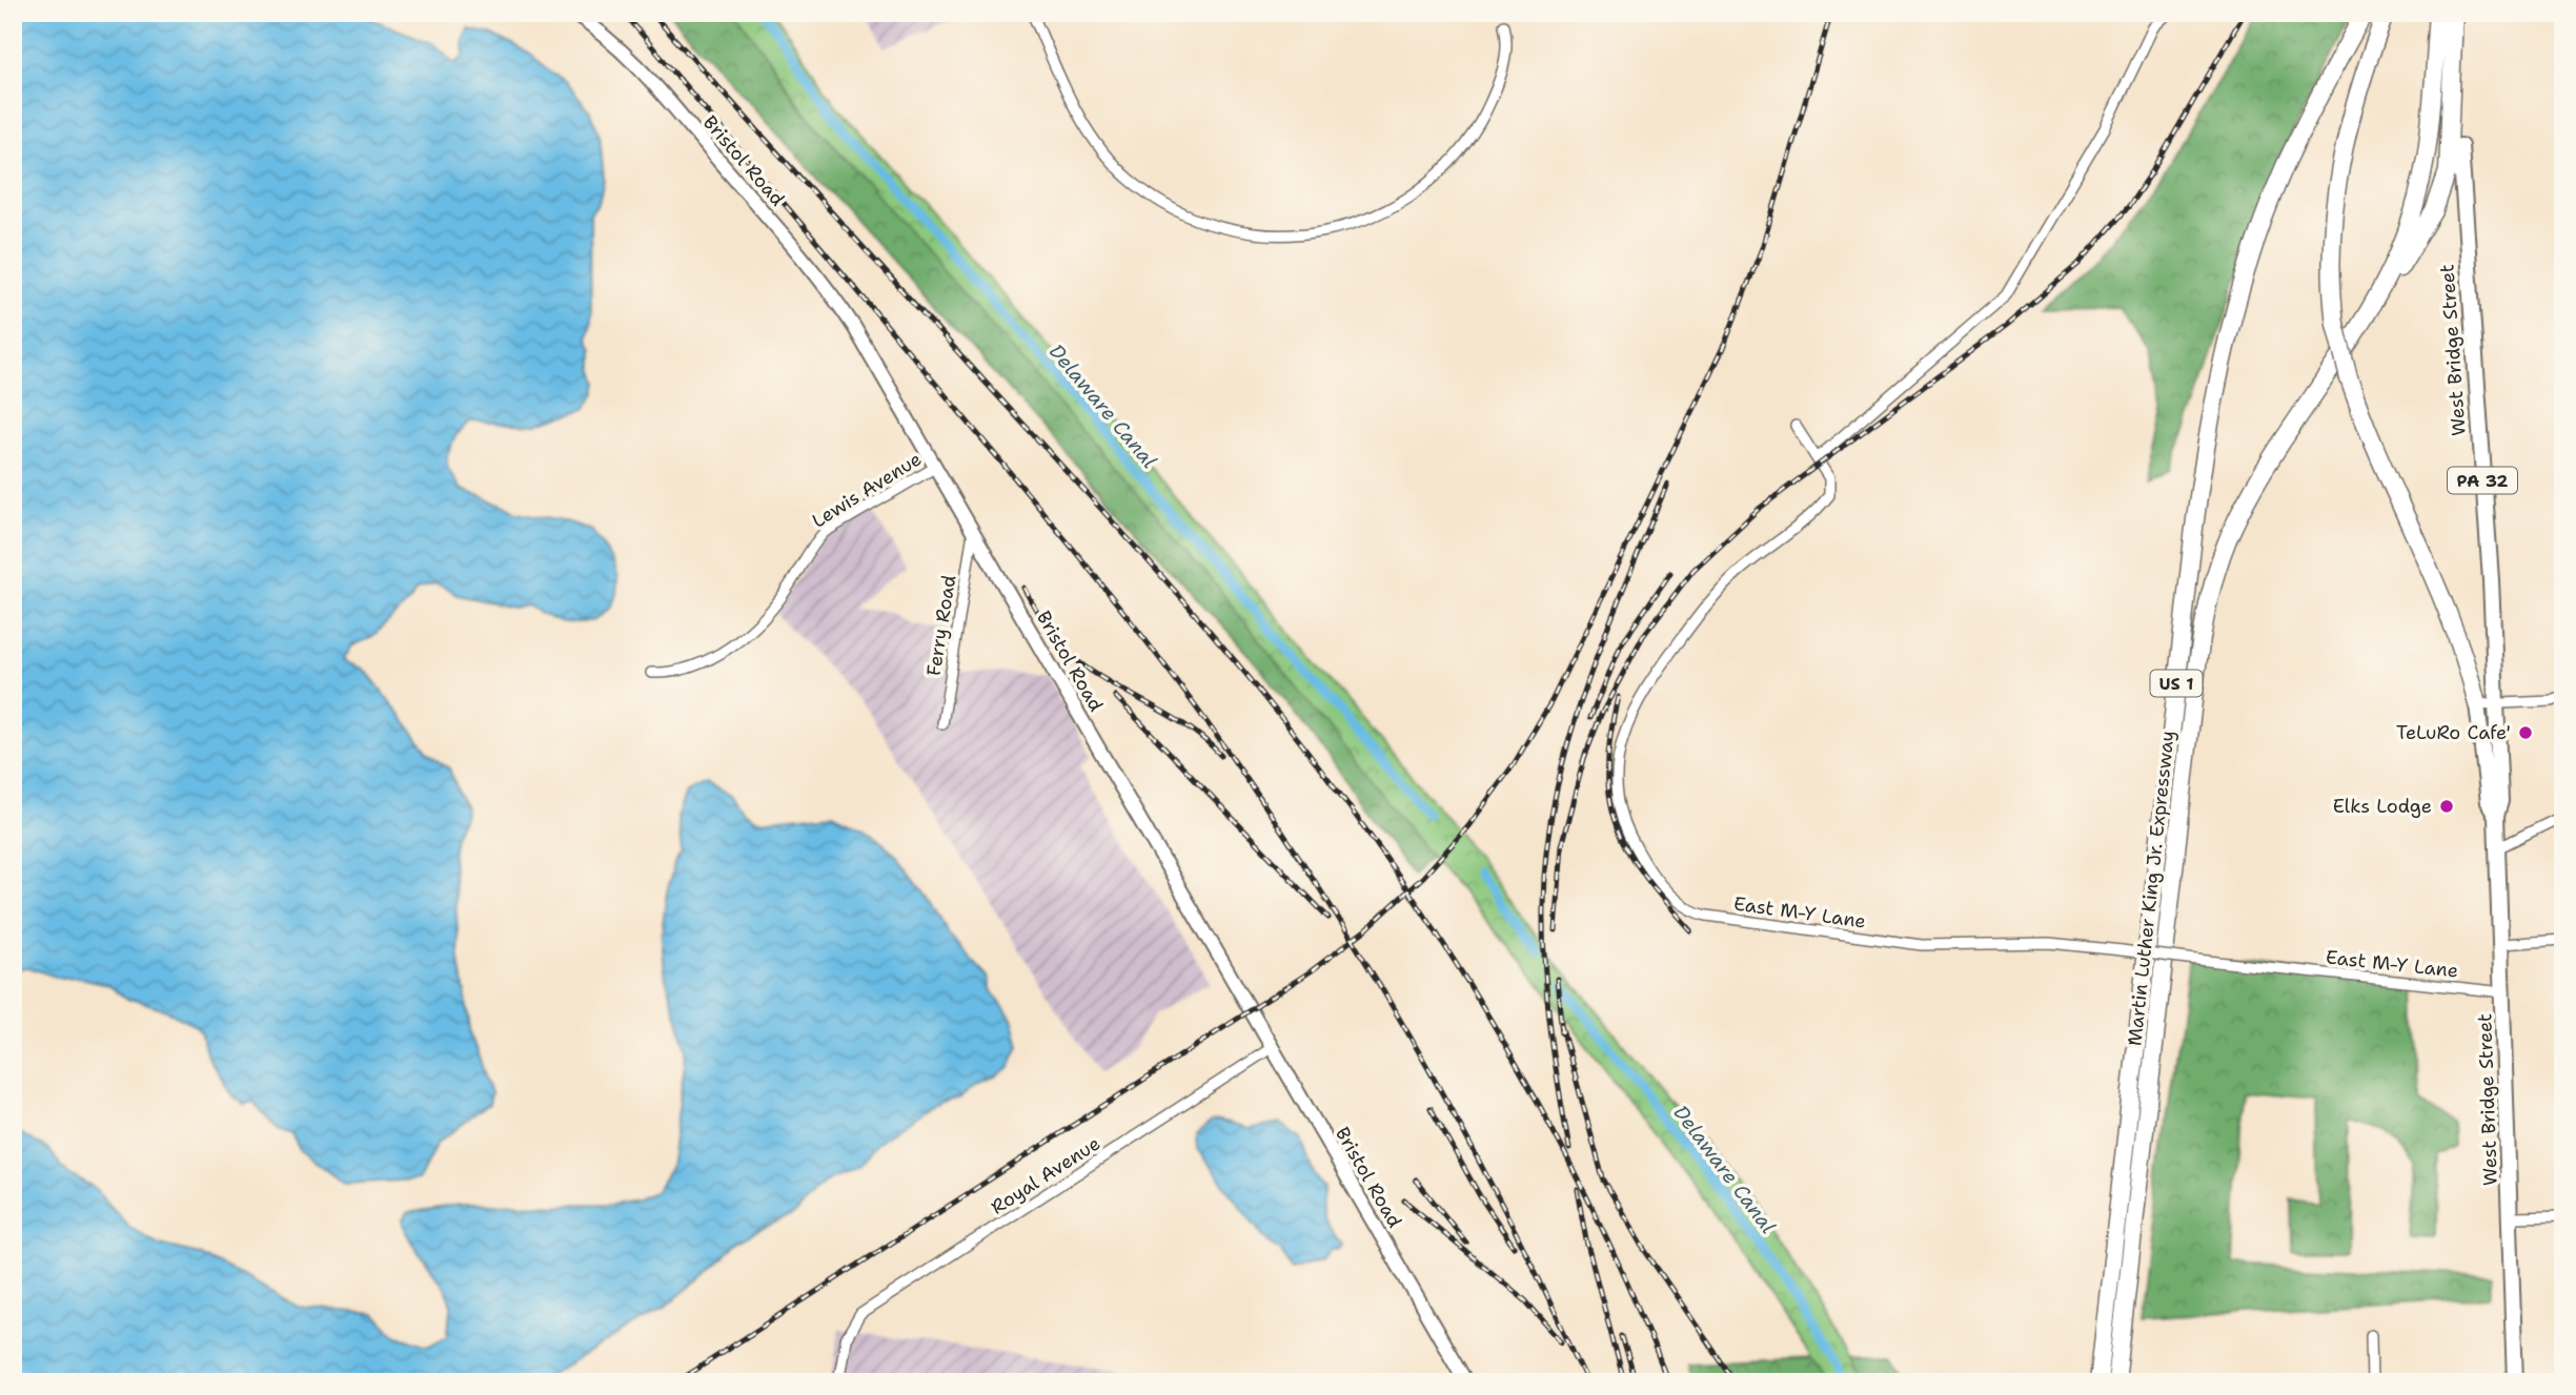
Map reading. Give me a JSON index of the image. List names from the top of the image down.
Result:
{
  "streets": {
    "highway": ["US 1", "Martin Luther King Jr. Expressway"],
    "main road": ["Bristol Road", "West Bridge Street", "PA 32"],
    "street": [
      "Lewis Avenue",
      "Ferry Road",
      "East M-Y Lane",
      "Royal Avenue"
    ]
  },
  "crossings": [
    ["Bristol Road", "Lewis Avenue"],
    ["Bristol Road", "Ferry Road"],
    ["Bristol Road", "Royal Avenue"],
    ["West Bridge Street", "East M-Y Lane"]
  ],
  "water": ["Delaware Canal"],
  "places": ["TeLuRo Cafe'", "Elks Lodge"]
}
